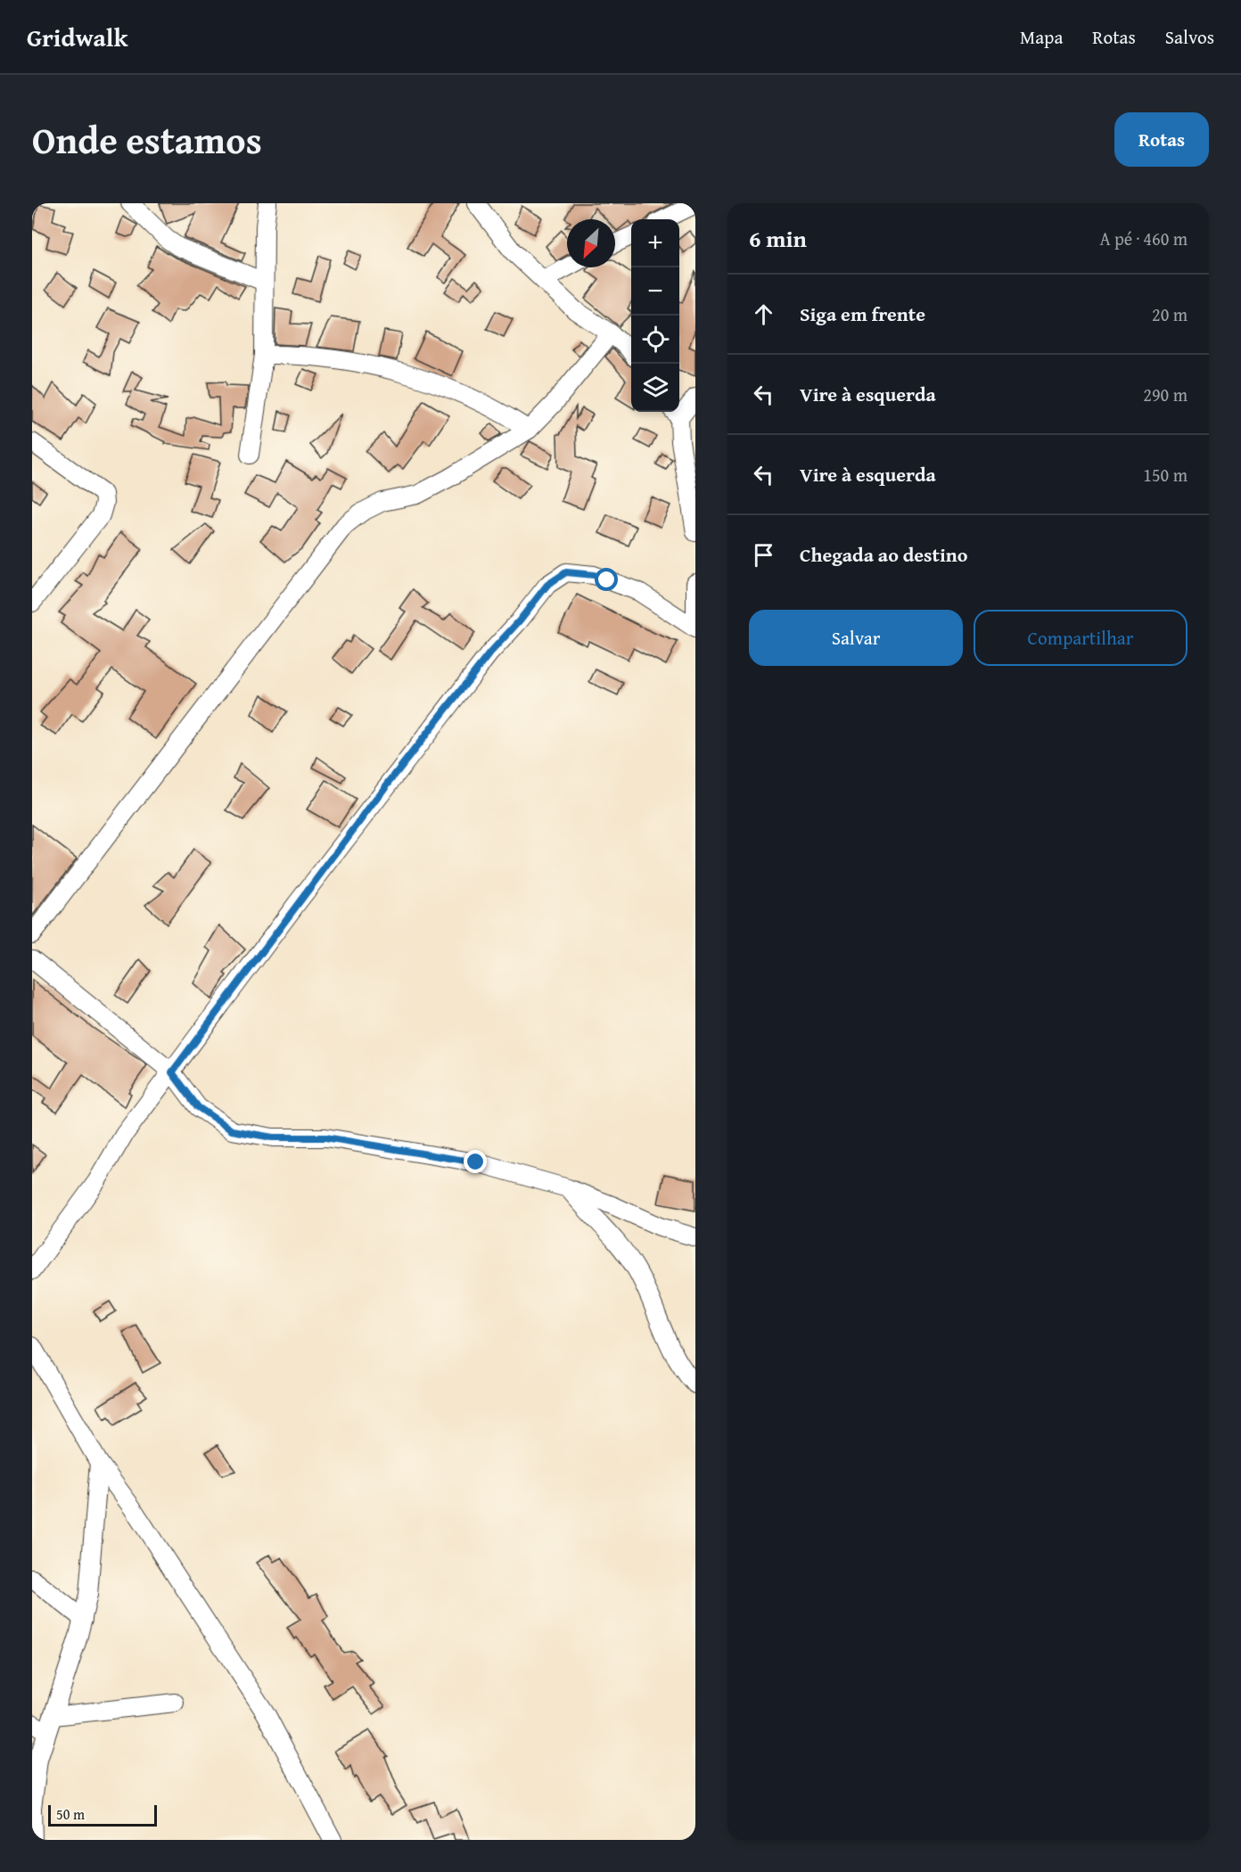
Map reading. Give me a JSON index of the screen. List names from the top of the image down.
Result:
{
  "scale_bar": "50 m",
  "north": "bottom left",
  "page": {
    "header": "Gridwalk",
    "nav": ["Mapa", "Rotas", "Salvos"],
    "title": "Onde estamos",
    "buttons": [
      "Rotas",
      ["Salvar", "Compartilhar"]
    ],
    "heading": ["6 min", "A pé · 460 m"],
    "map_buttons": ["+", "−"],
    "list": [
      ["Siga em frente", "20 m"],
      ["Vire à esquerda", "290 m"],
      ["Vire à esquerda", "150 m"],
      "Chegada ao destino"
    ],
    "scale": "50 m"
  }
}
